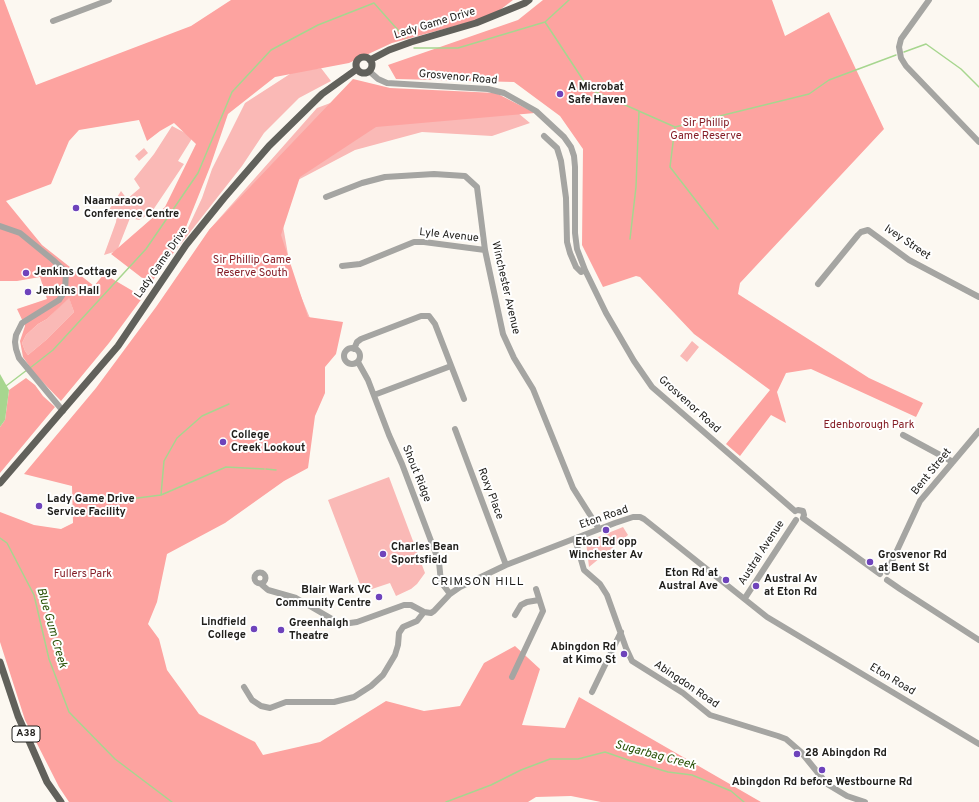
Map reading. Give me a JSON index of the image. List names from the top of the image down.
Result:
{
  "streets": {
    "main road": ["Lady Game Drive", "A38"],
    "street": [
      "Grosvenor Road",
      "Lyle Avenue",
      "Ivey Street",
      "Winchester Avenue",
      "Bent Street",
      "Shout Ridge",
      "Roxy Place",
      "Eton Road",
      "Austral Avenue",
      "Abingdon Road"
    ]
  },
  "crossings": [
    ["Lady Game Drive", "Grosvenor Road"],
    ["Grosvenor Road", "Austral Avenue"],
    ["Lyle Avenue", "Winchester Avenue"],
    ["Winchester Avenue", "Eton Road"],
    ["Shout Ridge", "Eton Road"],
    ["Roxy Place", "Eton Road"],
    ["Eton Road", "Austral Avenue"],
    ["Eton Road", "Abingdon Road"]
  ],
  "districts": ["CRIMSON HILL"],
  "water": ["Blue Gum Creek", "Sugarbag Creek"],
  "parks": [
    "Sir Phillip Game Reserve",
    "Sir Phillip Game Reserve South",
    "Edenborough Park",
    "Fullers Park"
  ],
  "places": [
    "A Microbat Safe Haven",
    "Naamaraoo Conference Centre",
    "Jenkins Cottage",
    "Jenkins Hall",
    "College Creek Lookout",
    "Lady Game Drive Service Facility",
    "Eton Rd opp Winchester Av",
    "Charles Bean Sportsfield",
    "Grosvenor Rd at Bent St",
    "Eton Rd at Austral Ave",
    "Austral Av at Eton Rd",
    "Blair Wark VC Community Centre",
    "Lindfield College",
    "Greenhalgh Theatre",
    "Abingdon Rd at Kimo St",
    "28 Abingdon Rd",
    "Abingdon Rd before Westbourne Rd"
  ]
}
